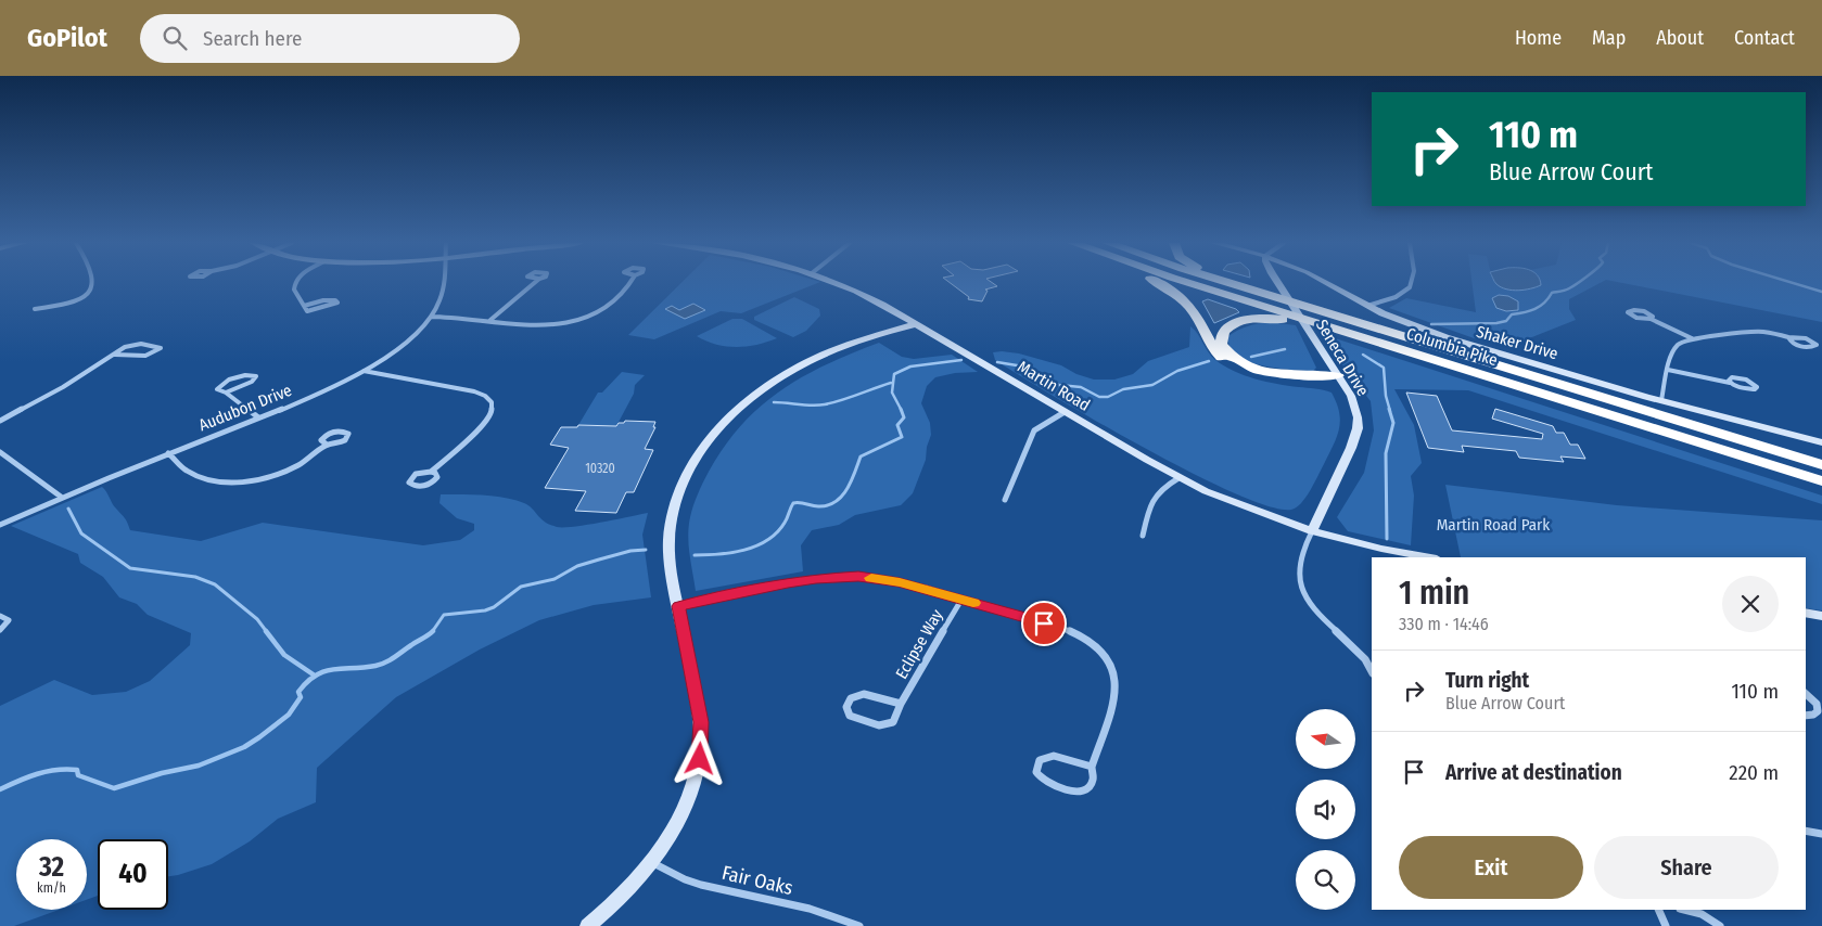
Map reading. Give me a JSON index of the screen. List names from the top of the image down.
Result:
{
  "streets": {
    "highway": ["Columbia Pike"],
    "street": [
      "Shaker Drive",
      "Seneca Drive",
      "Martin Road",
      "Audubon Drive",
      "Eclipse Way",
      "Fair Oaks"
    ]
  },
  "crossings": [
    ["Seneca Drive", "Martin Road"]
  ],
  "parks": ["Martin Road Park"],
  "house_numbers": ["10320"],
  "north": "left",
  "page": {
    "header": "GoPilot",
    "search": "Search here",
    "nav": [
      "Home",
      "Map",
      "About",
      "Contact"
    ],
    "turn": ["110 m", "Blue Arrow Court"],
    "heading": ["1 min", "330 m · 14:46"],
    "list": [
      {
        "name": "Turn right",
        "note": "Blue Arrow Court",
        "value": "110 m"
      },
      {
        "name": "Arrive at destination",
        "value": "220 m"
      }
    ],
    "buttons": ["Exit", "Share"],
    "speed": "32 km/h",
    "limit": "40"
  }
}
